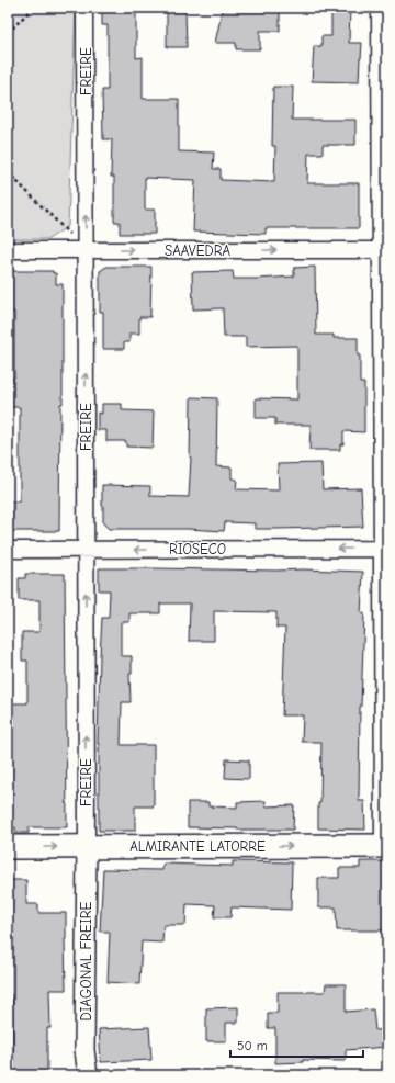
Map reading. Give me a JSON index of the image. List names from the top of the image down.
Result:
{
  "streets": {
    "main road": ["ALMIRANTE LATORRE"],
    "street": [
      "FREIRE",
      "SAAVEDRA",
      "RIOSECO",
      "DIAGONAL FREIRE"
    ]
  },
  "crossings": [
    ["FREIRE", "SAAVEDRA"],
    ["FREIRE", "RIOSECO"],
    ["FREIRE", "ALMIRANTE LATORRE"],
    ["FREIRE", "DIAGONAL FREIRE"],
    ["ALMIRANTE LATORRE", "DIAGONAL FREIRE"]
  ],
  "one_way": [
    "FREIRE",
    "SAAVEDRA",
    "RIOSECO",
    "ALMIRANTE LATORRE"
  ],
  "scale_bar": "50 m"
}
